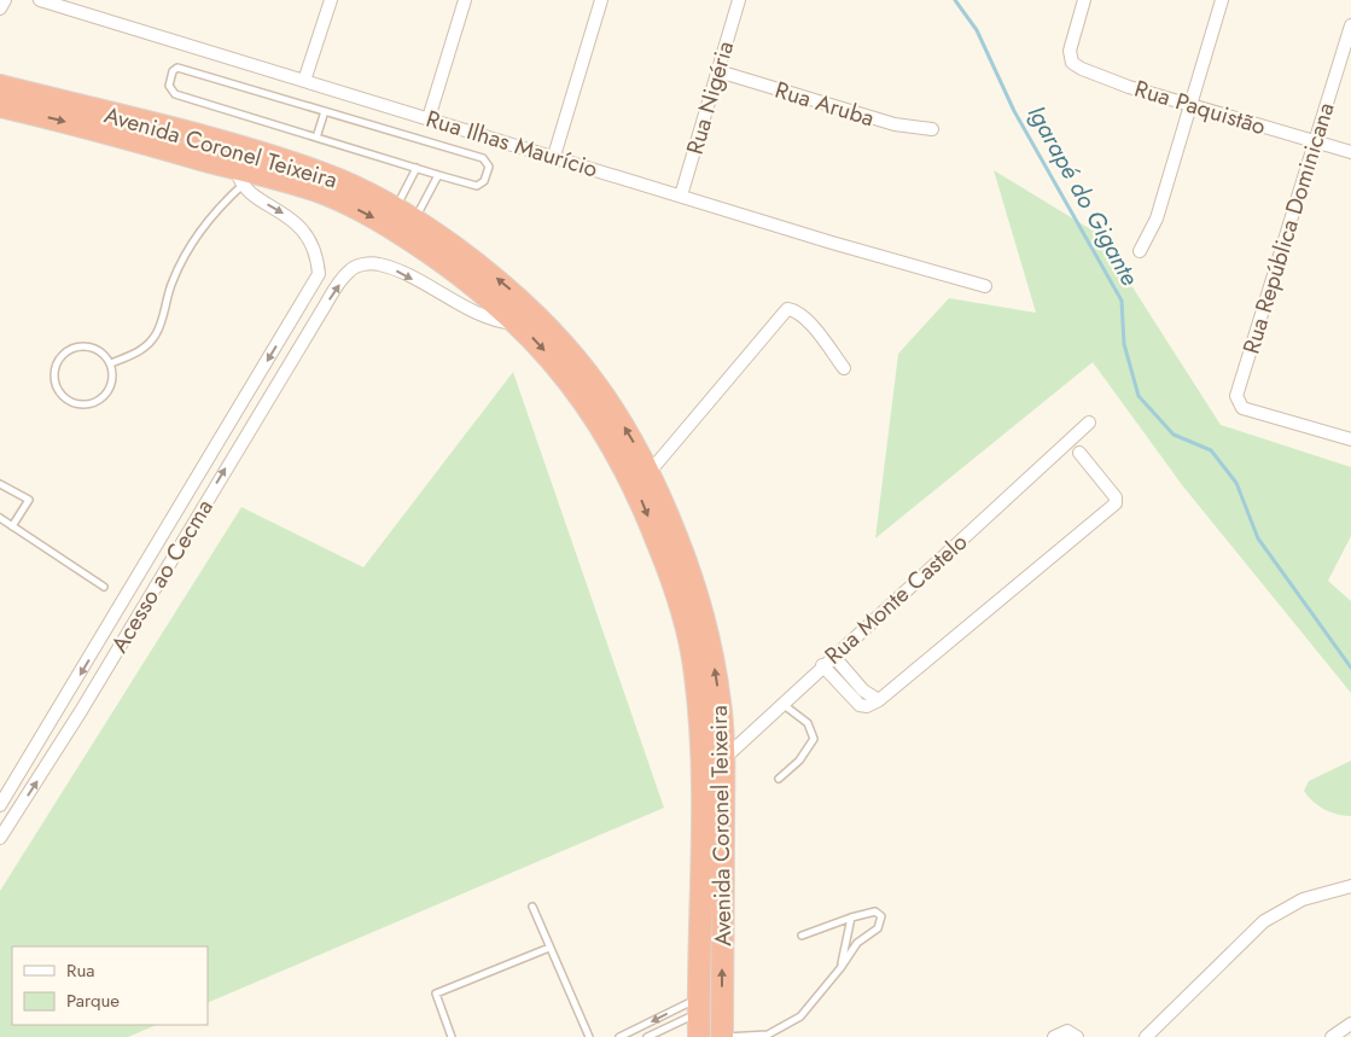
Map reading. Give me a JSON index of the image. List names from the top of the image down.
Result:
{
  "streets": {
    "highway": ["Avenida Coronel Teixeira"],
    "street": [
      "Rua Nigéria",
      "Rua Aruba",
      "Rua Paquistão",
      "Rua Ilhas Maurício",
      "Rua República Dominicana",
      "Acesso ao Cecma",
      "Rua Monte Castelo"
    ]
  },
  "crossings": [
    ["Rua Nigéria", "Rua Aruba"],
    ["Rua Nigéria", "Rua Ilhas Maurício"],
    ["Rua Paquistão", "Rua República Dominicana"],
    ["Avenida Coronel Teixeira", "Acesso ao Cecma"],
    ["Avenida Coronel Teixeira", "Rua Monte Castelo"]
  ],
  "water": ["Igarapé do Gigante"],
  "legend": ["Rua", "Parque"]
}
